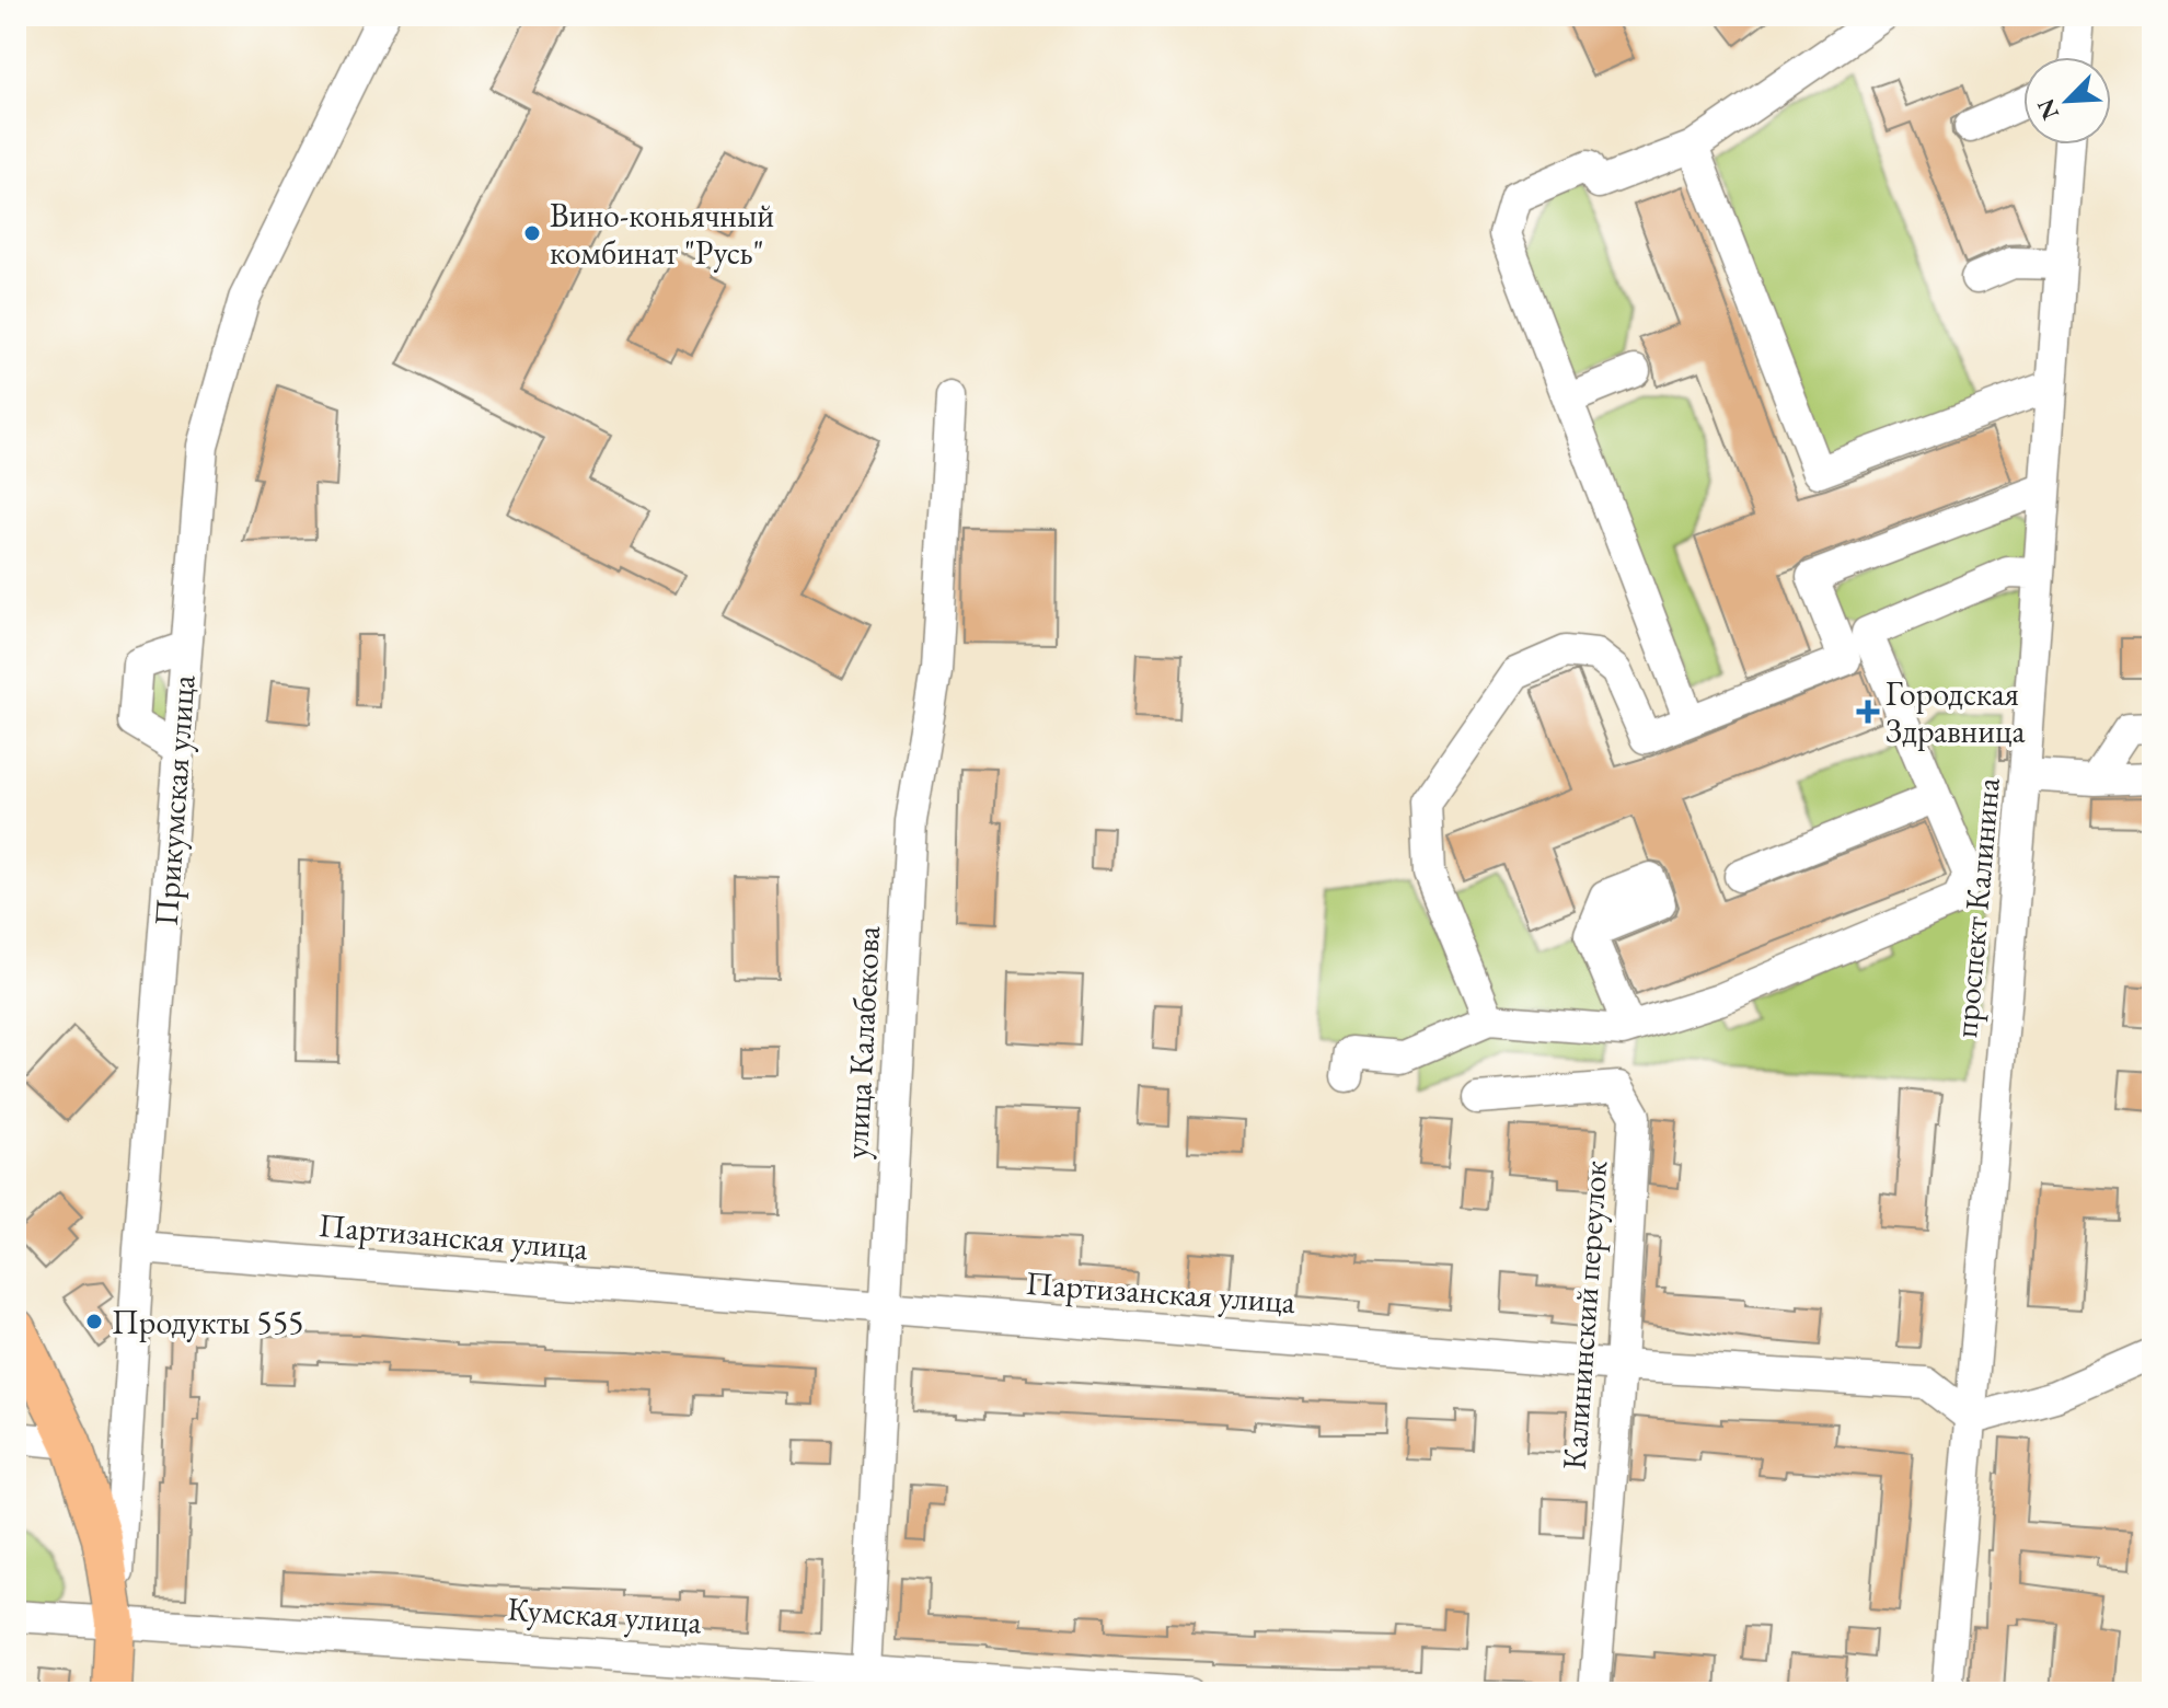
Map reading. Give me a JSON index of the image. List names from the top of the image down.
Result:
{
  "streets": {
    "main road": ["Прикумская улица"],
    "street": [
      "проспект Калинина",
      "улица Калабекова",
      "Партизанская улица",
      "Калининский переулок",
      "Кумская улица"
    ]
  },
  "crossings": [
    ["Прикумская улица", "Партизанская улица"],
    ["Прикумская улица", "Кумская улица"],
    ["проспект Калинина", "Партизанская улица"],
    ["улица Калабекова", "Партизанская улица"],
    ["улица Калабекова", "Кумская улица"],
    ["Партизанская улица", "Калининский переулок"]
  ],
  "places": {
    "other": ["Вино-коньячный комбинат \"Русь\"", "Продукты 555"],
    "health": ["Городская Здравница"]
  },
  "north": "bottom left"
}
